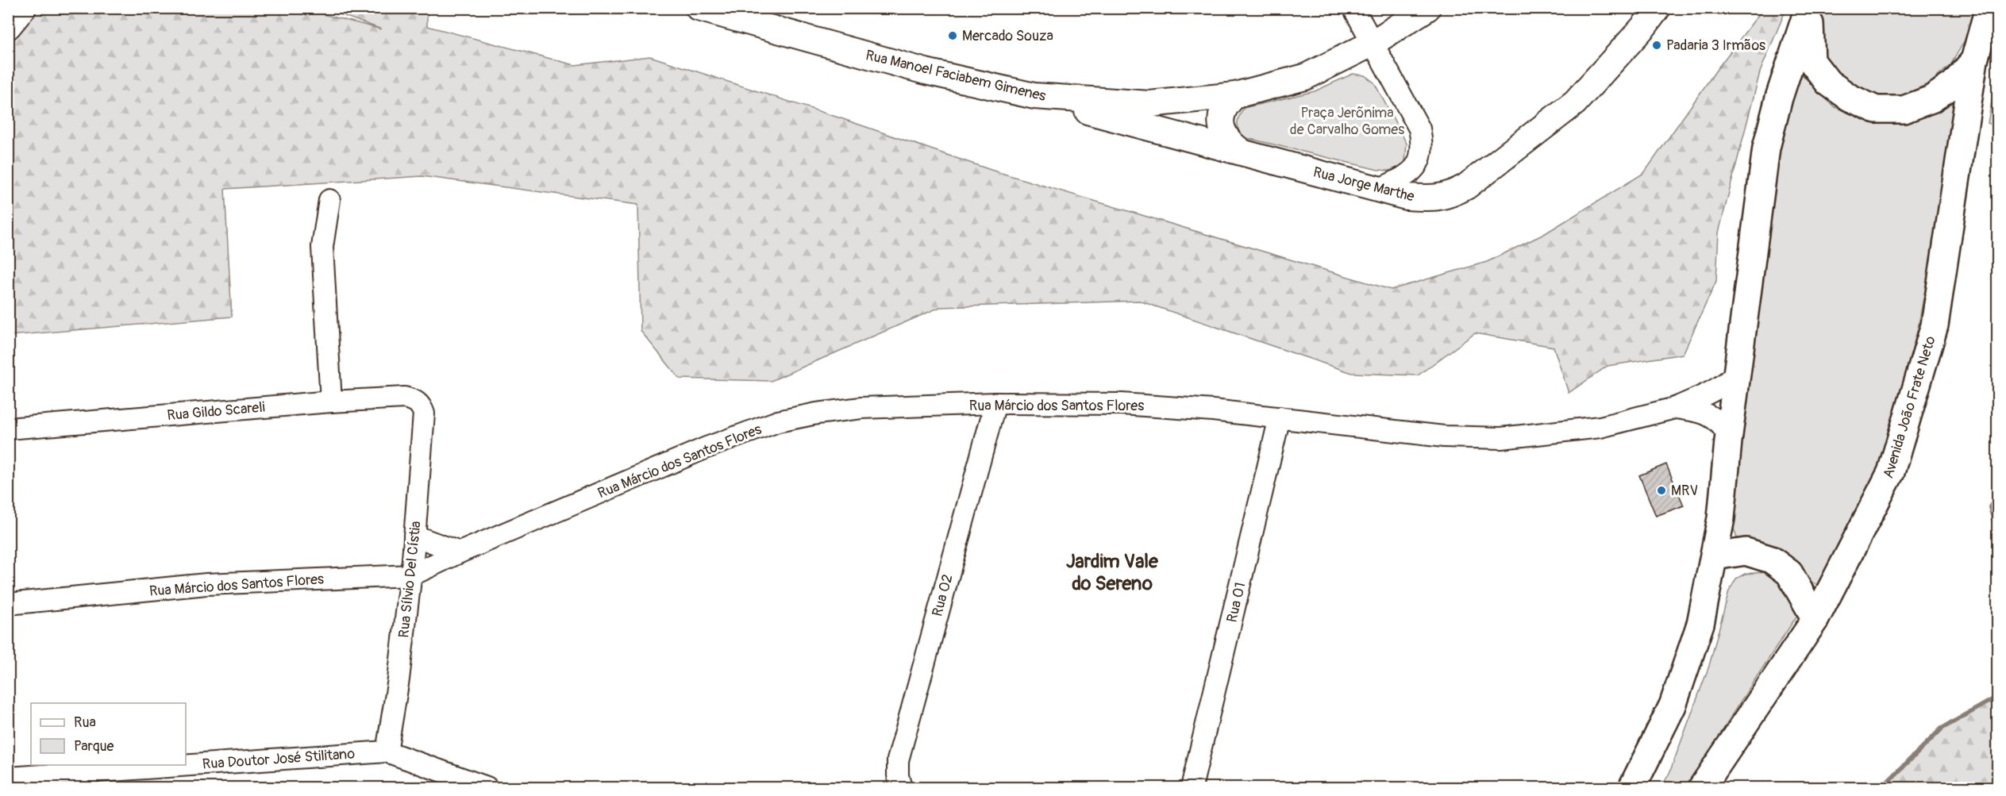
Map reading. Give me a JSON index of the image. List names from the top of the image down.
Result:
{
  "streets": {
    "main road": ["Avenida João Frate Neto"],
    "street": [
      "Rua Manoel Faciabem Gimenes",
      "Rua Jorge Marthe",
      "Rua Márcio dos Santos Flores",
      "Rua Gildo Scareli",
      "Rua Sílvio Del Cístia",
      "Rua 02",
      "Rua 01",
      "Rua Doutor José Stilitano"
    ]
  },
  "crossings": [
    ["Rua Manoel Faciabem Gimenes", "Rua Jorge Marthe"],
    ["Rua Márcio dos Santos Flores", "Rua Sílvio Del Cístia"],
    ["Rua Márcio dos Santos Flores", "Rua 02"],
    ["Rua Márcio dos Santos Flores", "Rua 01"],
    ["Rua Gildo Scareli", "Rua Sílvio Del Cístia"],
    ["Rua Sílvio Del Cístia", "Rua Doutor José Stilitano"]
  ],
  "districts": ["Jardim Vale do Sereno"],
  "parks": ["Praça Jerõnima de Carvalho Gomes"],
  "places": ["Mercado Souza", "Padaria 3 Irmãos", "MRV"],
  "legend": ["Rua", "Parque"]
}
